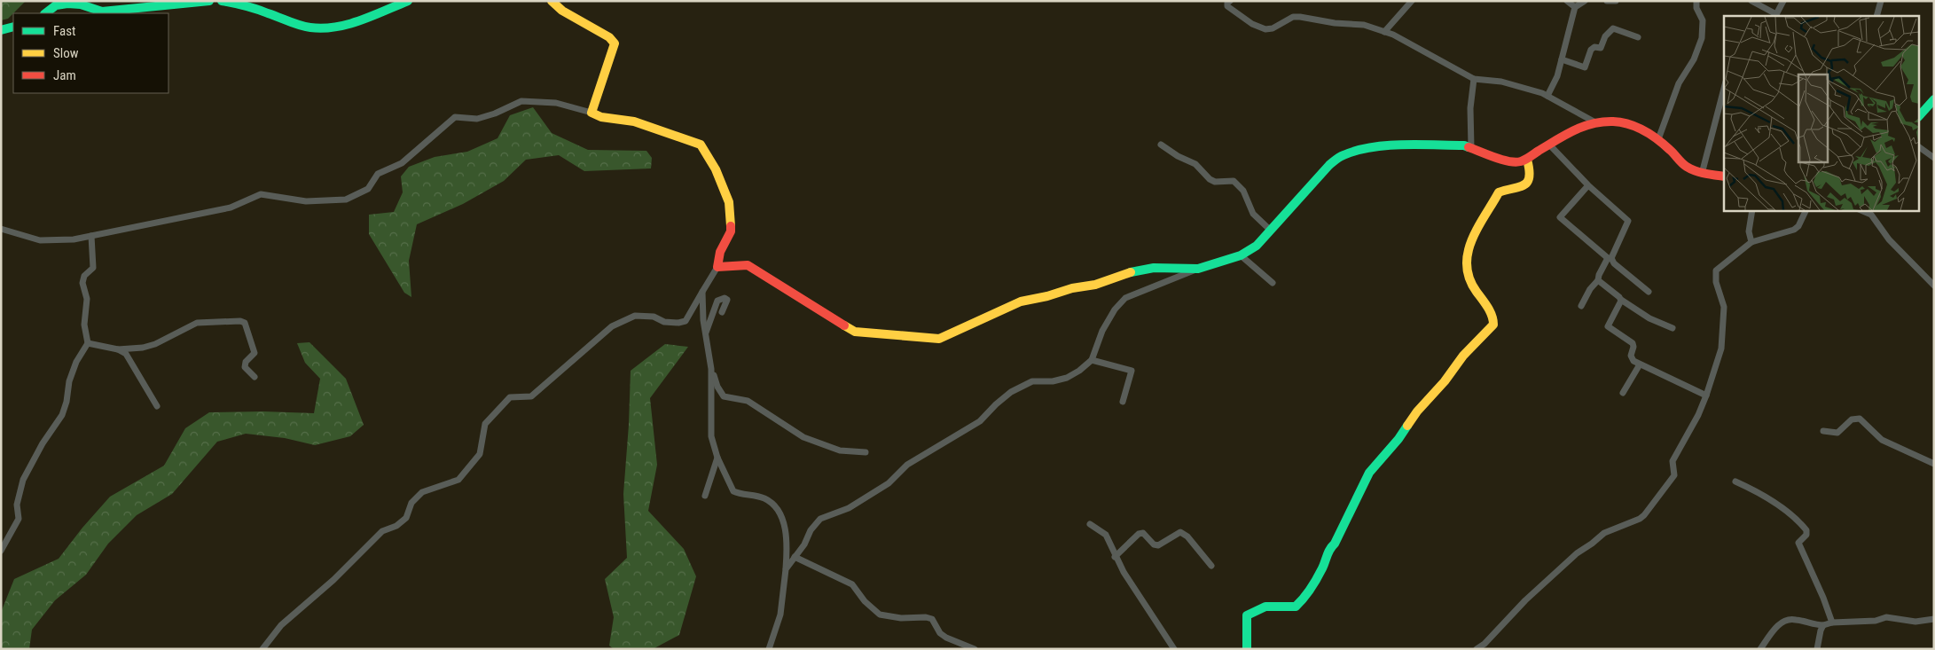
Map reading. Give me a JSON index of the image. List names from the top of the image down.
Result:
{
  "legend": ["Fast", "Slow", "Jam"]
}
